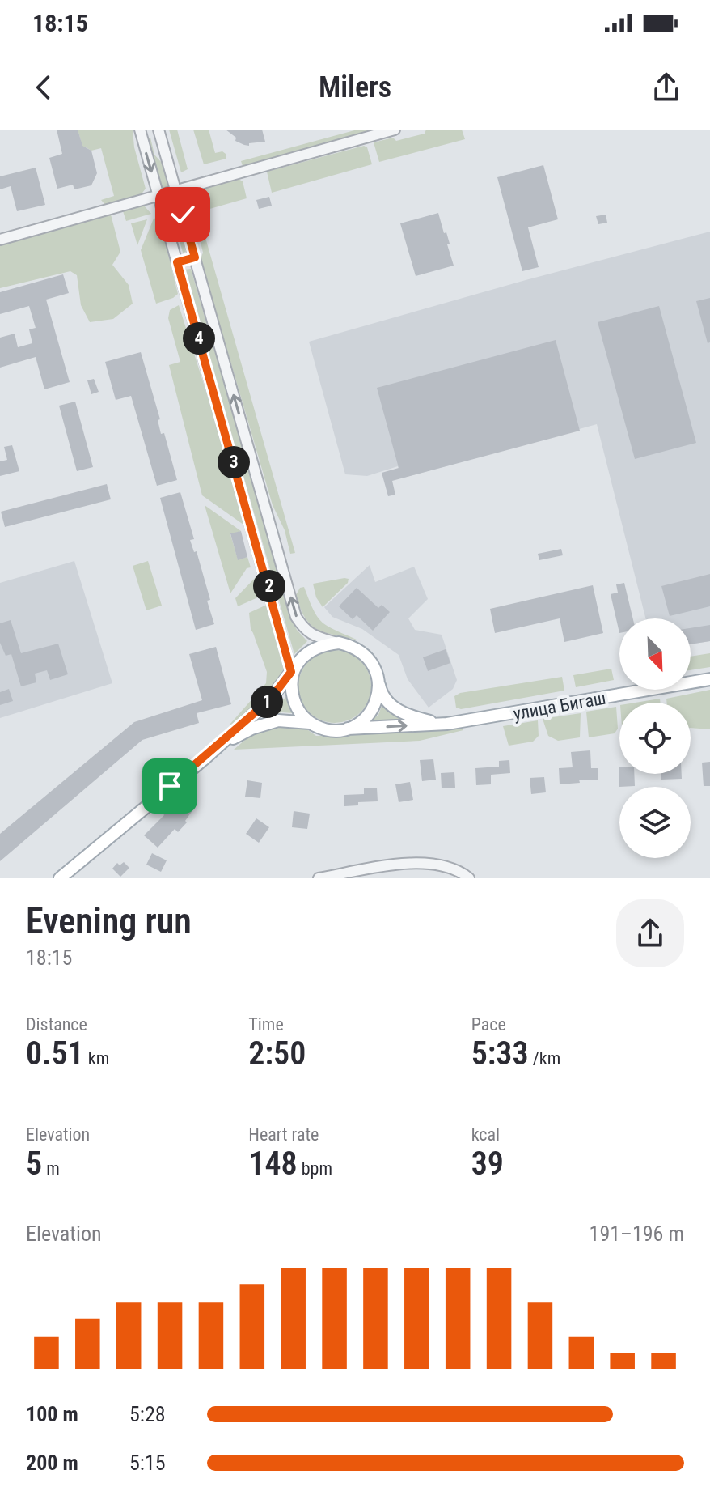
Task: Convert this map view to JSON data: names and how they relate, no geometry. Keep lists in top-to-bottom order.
{
  "streets": {
    "main road": ["улица Бигаш"]
  },
  "north": "bottom right",
  "page": {
    "status": "18:15",
    "header": "Milers",
    "pins": [
      "4",
      "3",
      "2",
      "1"
    ],
    "heading": ["Evening run", "18:15"],
    "stats": [
      ["Distance", "0.51 km"],
      ["Time", "2:50"],
      ["Pace", "5:33 /km"],
      ["Elevation", "5 m"],
      ["Heart rate", "148 bpm"],
      ["kcal", "39"]
    ],
    "chart": ["Elevation", "191–196 m"],
    "list": [
      {
        "name": "100 m",
        "note": "5:28"
      },
      {
        "name": "200 m",
        "note": "5:15"
      }
    ]
  }
}
